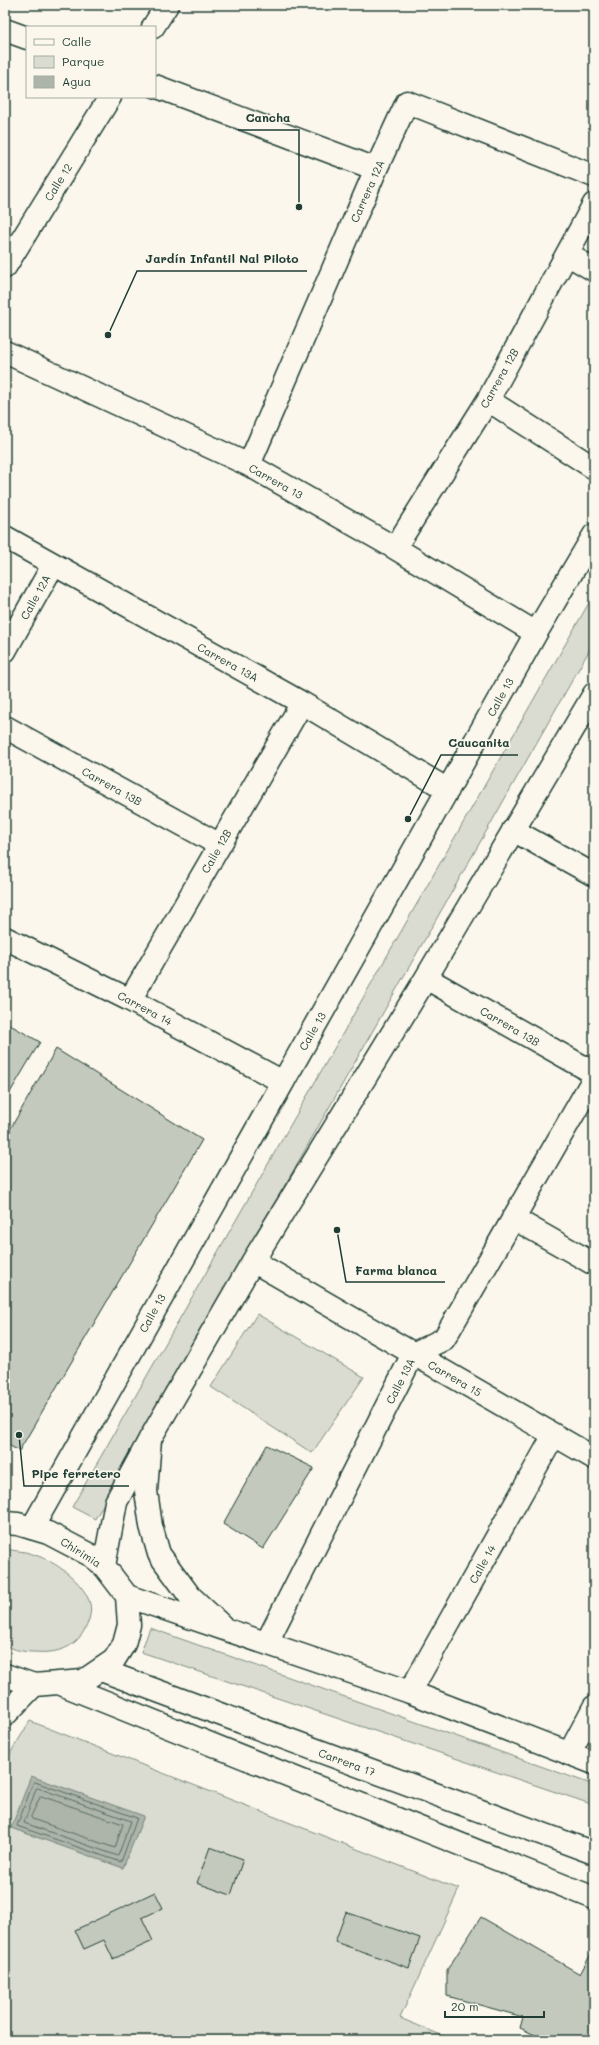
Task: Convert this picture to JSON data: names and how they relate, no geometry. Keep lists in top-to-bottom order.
{
  "streets": {
    "street": [
      "Calle 12",
      "Carrera 12A",
      "Carrera 12B",
      "Carrera 13",
      "Calle 12A",
      "Carrera 13A",
      "Calle 13",
      "Carrera 13B",
      "Calle 12B",
      "Carrera 14",
      "Carrera 15",
      "Calle 13A",
      "Chirimia",
      "Calle 14",
      "Carrera 17"
    ]
  },
  "crossings": [
    ["Carrera 12A", "Carrera 13"],
    ["Carrera 12B", "Carrera 13"],
    ["Carrera 13", "Calle 13"],
    ["Calle 12A", "Carrera 13A"],
    ["Carrera 13A", "Calle 13"],
    ["Carrera 13A", "Calle 12B"],
    ["Calle 13", "Carrera 14"],
    ["Calle 13", "Chirimia"],
    ["Carrera 13B", "Calle 12B"],
    ["Calle 12B", "Carrera 14"],
    ["Carrera 15", "Calle 13A"],
    ["Carrera 15", "Calle 14"]
  ],
  "places": [
    "Cancha",
    "Jardín Infantil Nal Piloto",
    "Caucanita",
    "Farma blanca",
    "Pipe ferretero"
  ],
  "legend": ["Calle", "Parque", "Agua"],
  "scale_bar": "20 m"
}
